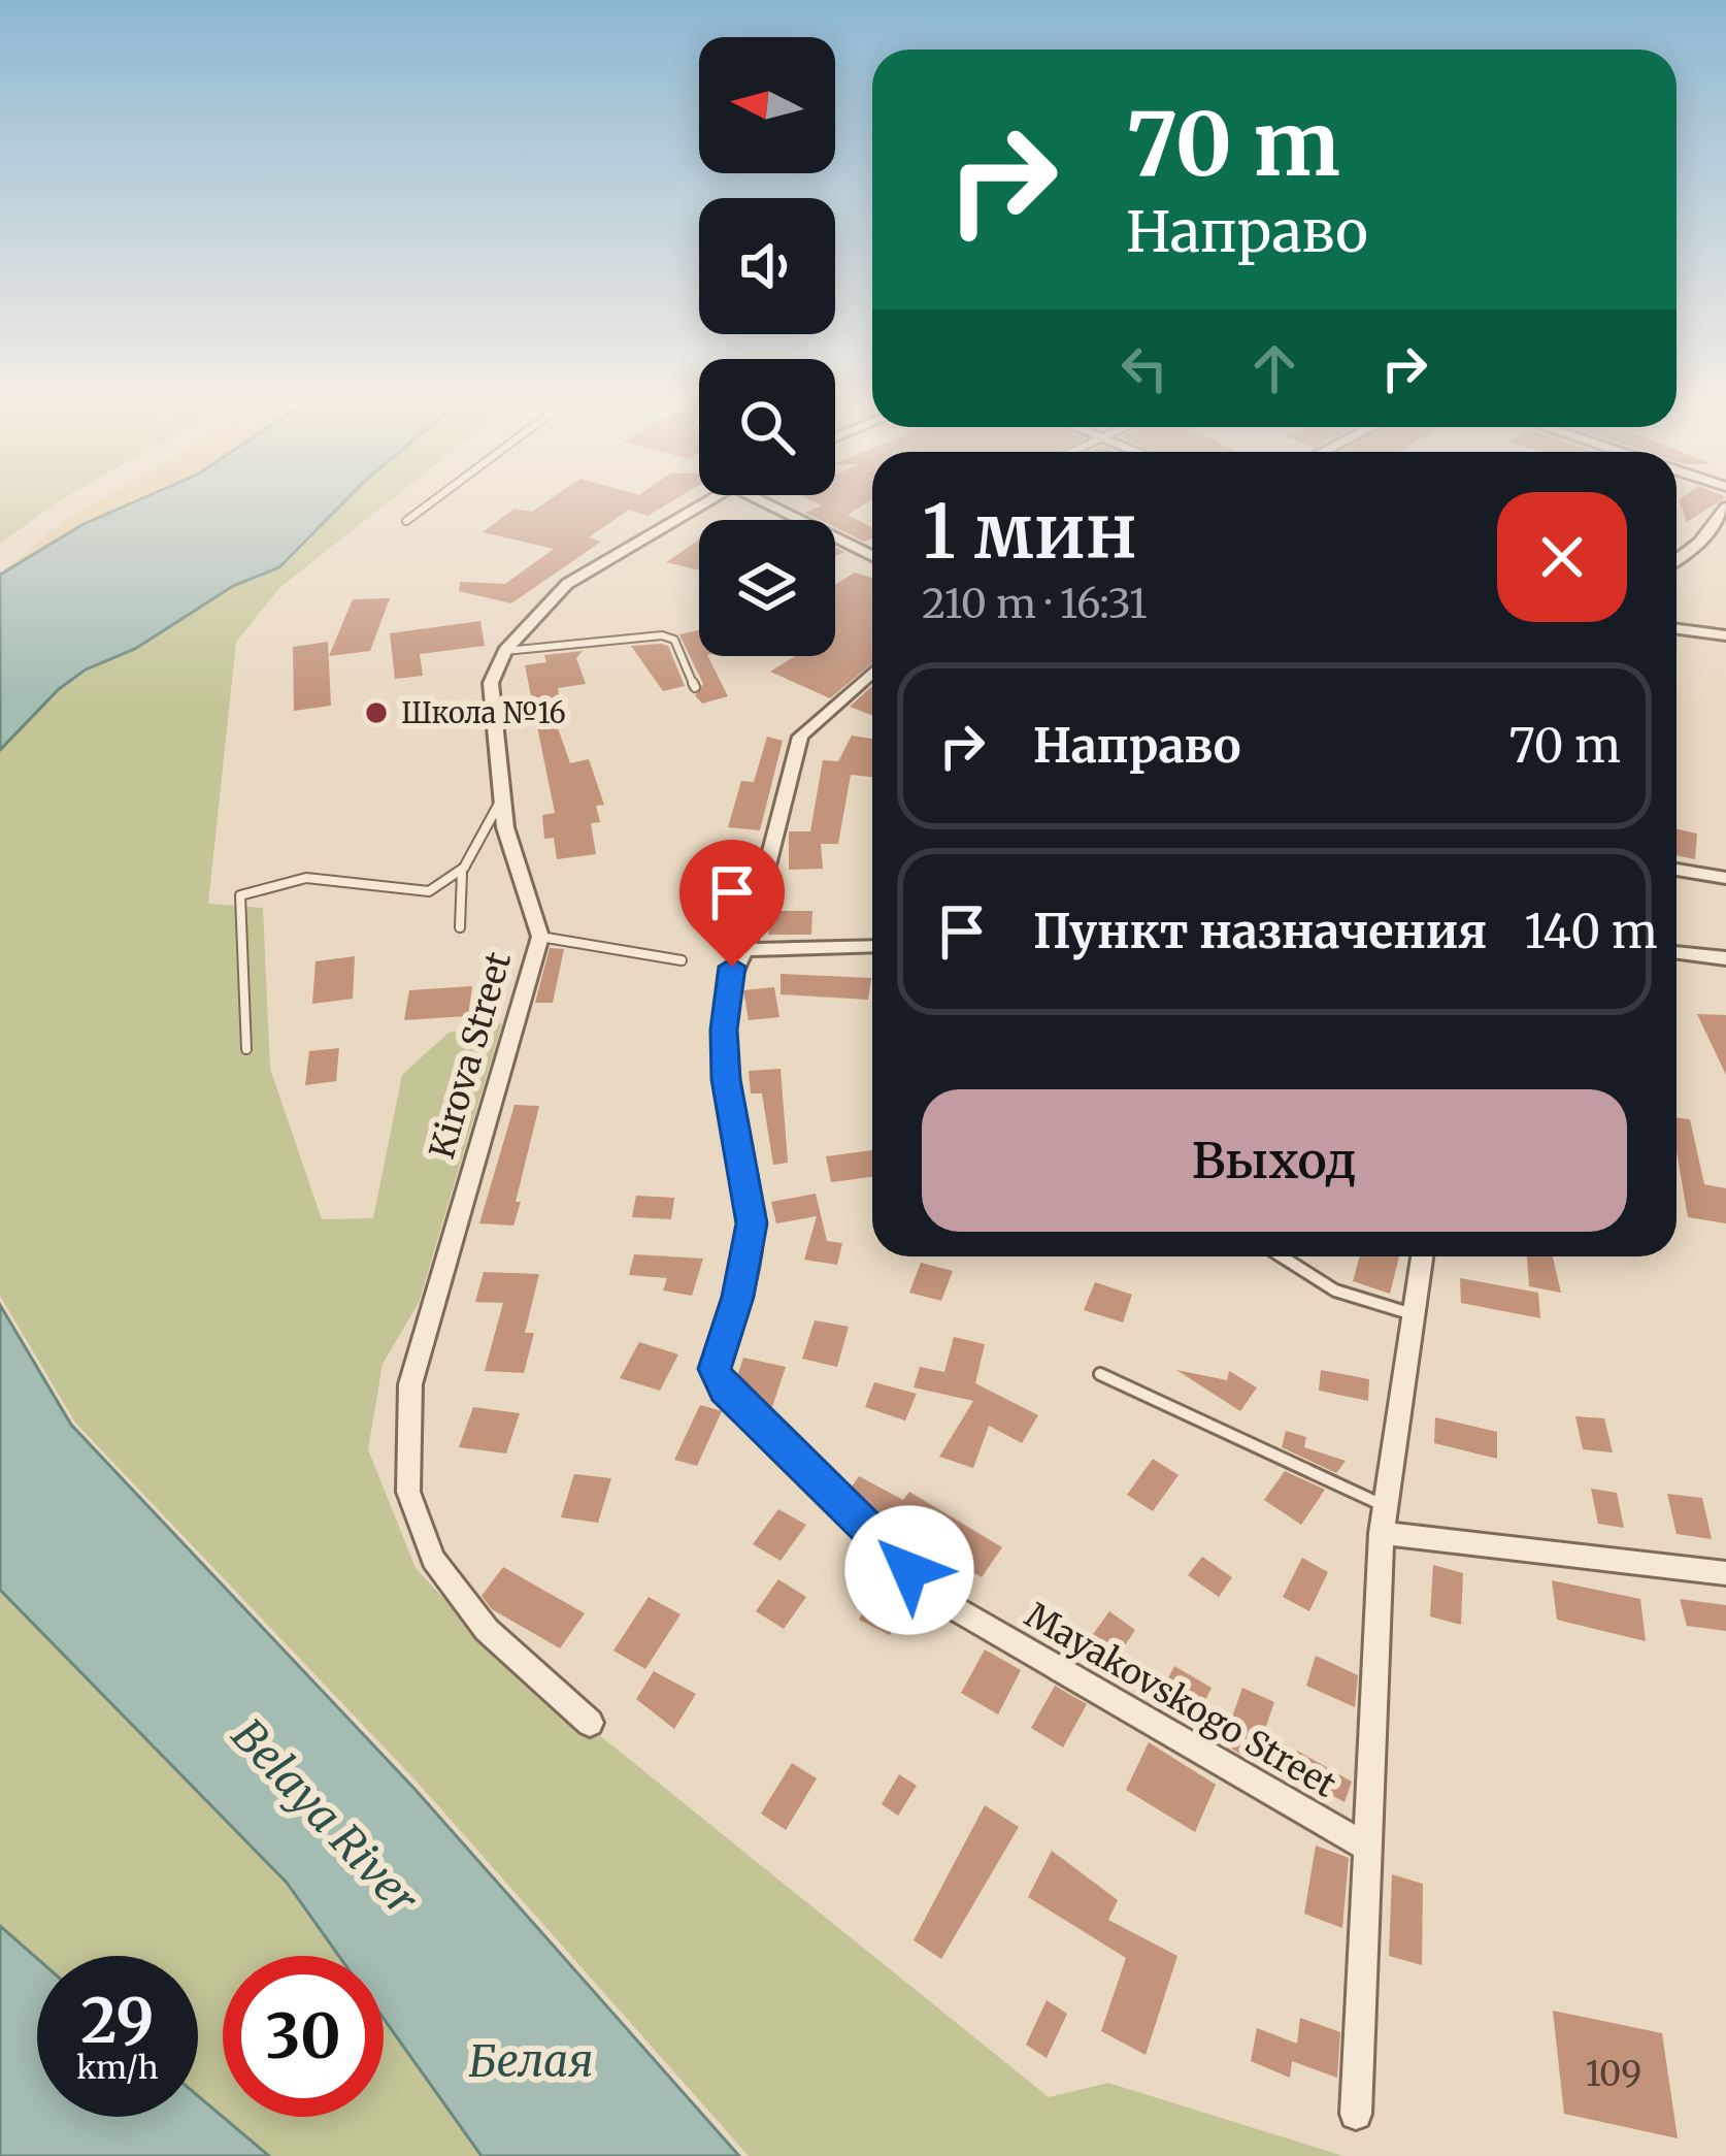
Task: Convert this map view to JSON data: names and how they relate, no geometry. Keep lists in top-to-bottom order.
{
  "streets": {
    "street": ["Kirova Street", "Mayakovskogo Street"]
  },
  "water": ["Belaya River", "Белая"],
  "places": ["Школа №16"],
  "house_numbers": ["109"],
  "north": "left",
  "page": {
    "turn": ["70 m", "Направо"],
    "heading": ["1 мин", "210 m · 16:31"],
    "list": [
      {
        "name": "Направо",
        "value": "70 m"
      },
      {
        "name": "Пункт назначения",
        "value": "140 m"
      }
    ],
    "buttons": "Выход",
    "speed": "29 km/h",
    "limit": "30"
  }
}
